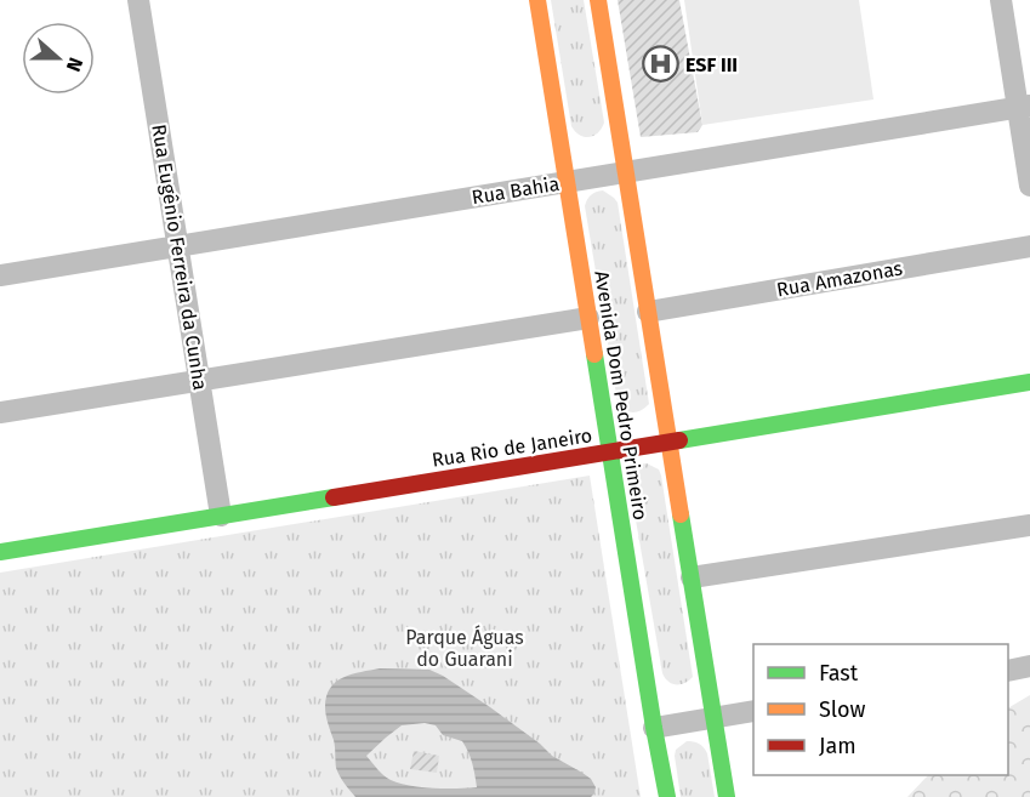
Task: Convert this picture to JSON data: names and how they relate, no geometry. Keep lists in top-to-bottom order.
{
  "streets": {
    "street": [
      "Rua Bahia",
      "Rua Eugênio Ferreira da Cunha",
      "Rua Amazonas",
      "Avenida Dom Pedro Primeiro",
      "Rua Rio de Janeiro"
    ]
  },
  "crossings": [
    ["Rua Bahia", "Rua Eugênio Ferreira da Cunha"],
    ["Rua Bahia", "Avenida Dom Pedro Primeiro"],
    ["Rua Eugênio Ferreira da Cunha", "Rua Rio de Janeiro"],
    ["Rua Amazonas", "Avenida Dom Pedro Primeiro"],
    ["Avenida Dom Pedro Primeiro", "Rua Rio de Janeiro"]
  ],
  "parks": ["Parque Águas do Guarani"],
  "places": {
    "hospital": ["ESF III"]
  },
  "legend": ["Fast", "Slow", "Jam"],
  "north": "right"
}
